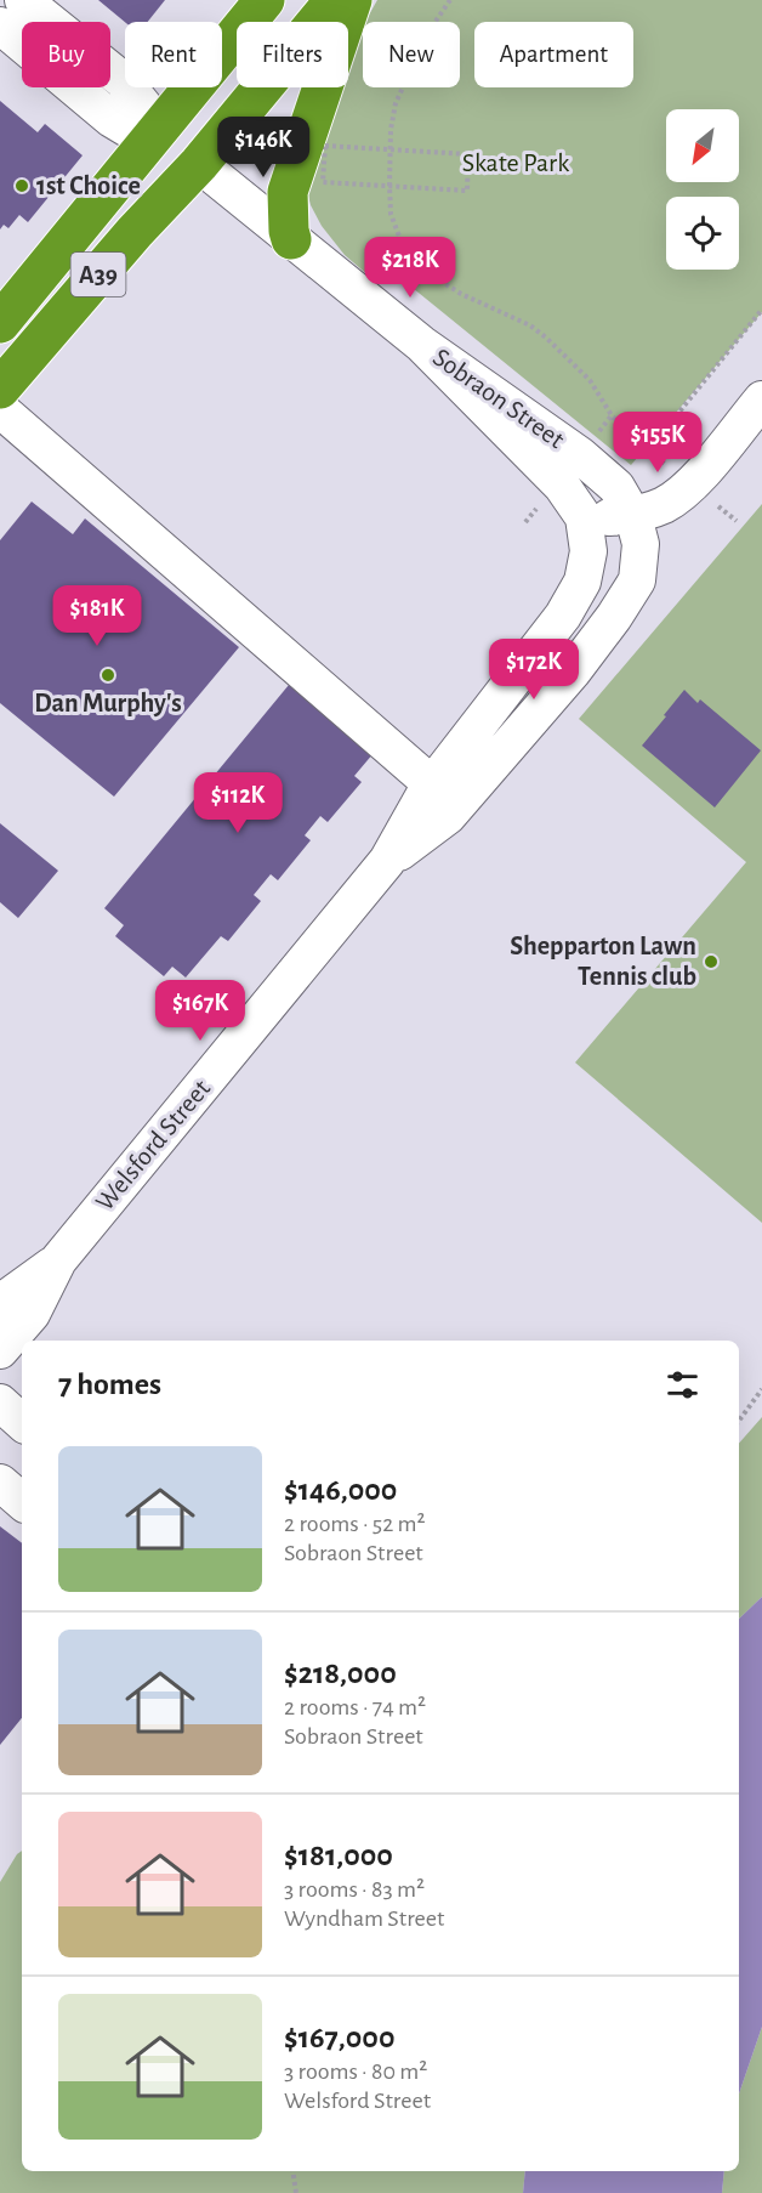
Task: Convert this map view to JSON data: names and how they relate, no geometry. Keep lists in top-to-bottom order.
{
  "streets": {
    "highway": ["A39"],
    "street": ["Sobraon Street", "Welsford Street"]
  },
  "crossings": [
    ["A39", "Sobraon Street"],
    ["Sobraon Street", "Welsford Street"]
  ],
  "parks": ["Skate Park"],
  "places": ["1st Choice", "Dan Murphy's", "Shepparton Lawn Tennis club"],
  "north": "bottom left",
  "page": {
    "chip": [
      "Buy",
      "Rent",
      "Filters",
      "New",
      "Apartment"
    ],
    "price": [
      "$146K",
      "$218K",
      "$155K",
      "$181K",
      "$172K",
      "$112K",
      "$167K"
    ],
    "heading": "7 homes",
    "list": [
      {
        "name": "$146,000",
        "note": "2 rooms · 52 m² · Sobraon Street"
      },
      {
        "name": "$218,000",
        "note": "2 rooms · 74 m² · Sobraon Street"
      },
      {
        "name": "$181,000",
        "note": "3 rooms · 83 m² · Wyndham Street"
      },
      {
        "name": "$167,000",
        "note": "3 rooms · 80 m² · Welsford Street"
      }
    ]
  }
}
